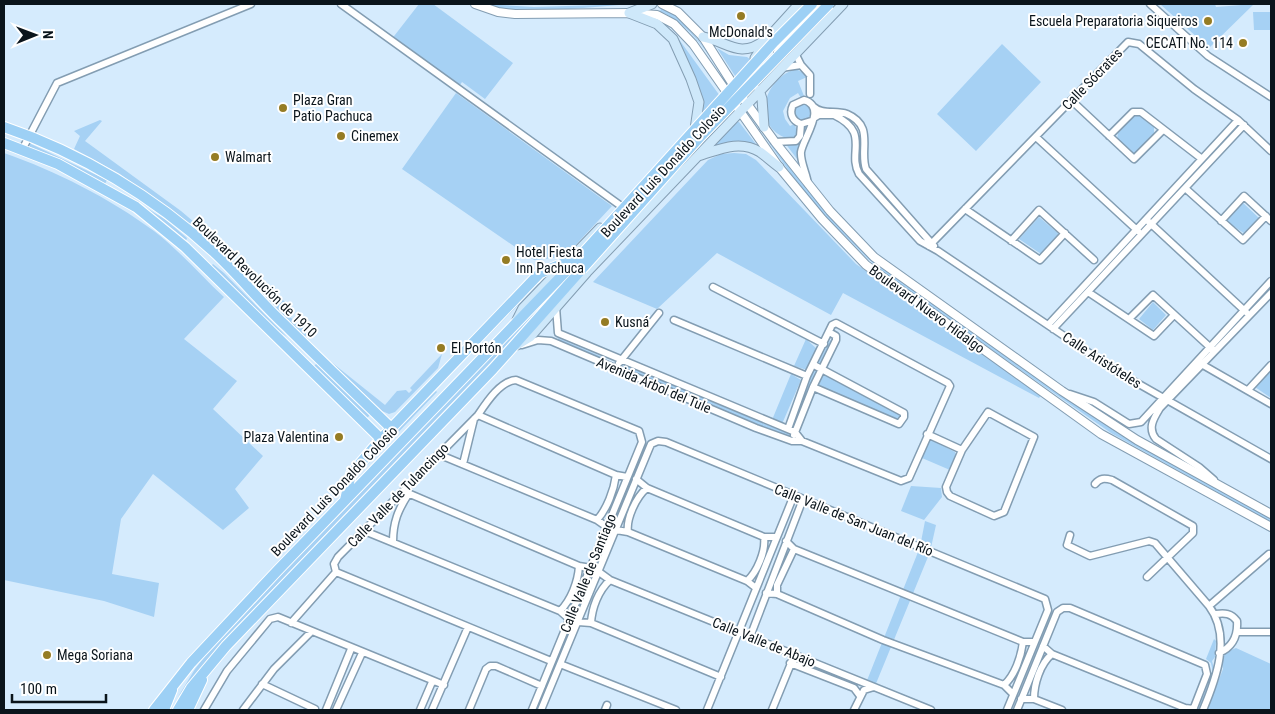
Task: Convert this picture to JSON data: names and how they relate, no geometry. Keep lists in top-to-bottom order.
{
  "streets": {
    "main road": ["Boulevard Luis Donaldo Colosio", "Boulevard Revolución de 1910"],
    "street": [
      "Calle Sócrates",
      "Boulevard Nuevo Hidalgo",
      "Calle Aristóteles",
      "Avenida Árbol del Tule",
      "Calle Valle de Tulancingo",
      "Calle Valle de San Juan del Río",
      "Calle Valle de Santiago",
      "Calle Valle de Abajo"
    ]
  },
  "crossings": [
    ["Calle Sócrates", "Calle Aristóteles"],
    ["Boulevard Luis Donaldo Colosio", "Boulevard Nuevo Hidalgo"],
    ["Calle Valle de Tulancingo", "Calle Valle de Santiago"],
    ["Calle Valle de San Juan del Río", "Calle Valle de Santiago"],
    ["Calle Valle de Santiago", "Calle Valle de Abajo"]
  ],
  "places": [
    "McDonald's",
    "Escuela Preparatoria Siqueiros",
    "CECATI No. 114",
    "Plaza Gran Patio Pachuca",
    "Cinemex",
    "Walmart",
    "Hotel Fiesta Inn Pachuca",
    "Kusná",
    "El Portón",
    "Plaza Valentina",
    "Mega Soriana"
  ],
  "scale_bar": "100 m",
  "north": "right"
}
